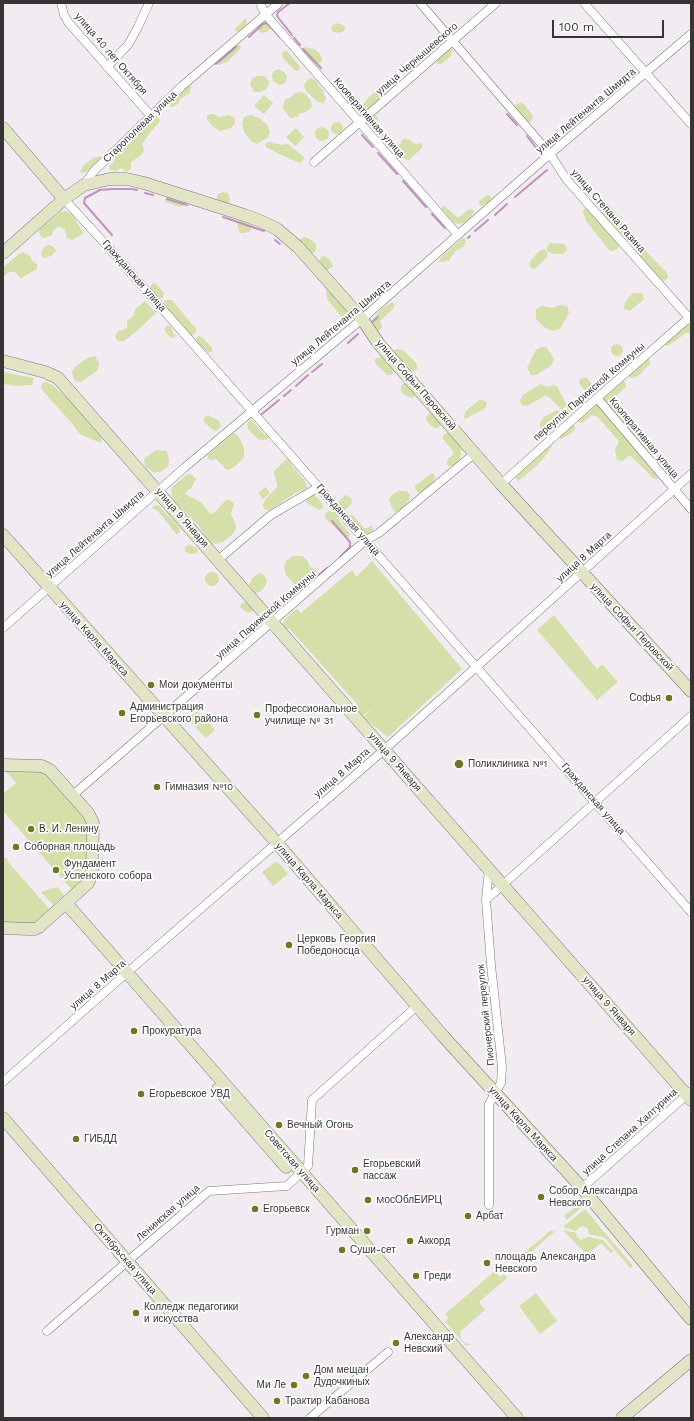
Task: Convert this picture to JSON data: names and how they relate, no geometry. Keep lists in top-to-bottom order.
{
  "streets": {
    "street": [
      "улица 40 лет Октября",
      "улица Чернышевского",
      "улица Лейтенанта Шмидта",
      "Кооперативная улица",
      "Старополевая улица",
      "улица Степана Разина",
      "Гражданская улица",
      "улица Софьи Перовской",
      "переулок Парижской Коммуны",
      "улица 9 Января",
      "улица 8 Марта",
      "улица Парижской Коммуны",
      "улица Карла Маркса",
      "Пионерский переулок",
      "улица Степана Халтурина",
      "Советская улица",
      "Ленинская улица",
      "Октябрьская улица"
    ]
  },
  "crossings": [
    ["улица 40 лет Октября", "Старополевая улица"],
    ["улица Чернышевского", "Кооперативная улица"],
    ["улица Чернышевского", "улица Степана Разина"],
    ["улица Лейтенанта Шмидта", "Кооперативная улица"],
    ["улица Лейтенанта Шмидта", "улица Степана Разина"],
    ["улица Лейтенанта Шмидта", "Гражданская улица"],
    ["улица Лейтенанта Шмидта", "улица Софьи Перовской"],
    ["улица Лейтенанта Шмидта", "улица 9 Января"],
    ["улица Лейтенанта Шмидта", "улица Карла Маркса"],
    ["Кооперативная улица", "Старополевая улица"],
    ["Кооперативная улица", "переулок Парижской Коммуны"],
    ["Кооперативная улица", "улица 8 Марта"],
    ["Старополевая улица", "Гражданская улица"],
    ["Старополевая улица", "улица Софьи Перовской"],
    ["улица Степана Разина", "переулок Парижской Коммуны"],
    ["Гражданская улица", "улица 8 Марта"],
    ["Гражданская улица", "улица Парижской Коммуны"],
    ["улица Софьи Перовской", "переулок Парижской Коммуны"],
    ["улица Софьи Перовской", "улица 8 Марта"],
    ["улица Софьи Перовской", "улица Парижской Коммуны"],
    ["улица 9 Января", "улица 8 Марта"],
    ["улица 9 Января", "улица Парижской Коммуны"],
    ["улица 9 Января", "Пионерский переулок"],
    ["улица 9 Января", "улица Степана Халтурина"],
    ["улица 8 Марта", "улица Карла Маркса"],
    ["улица 8 Марта", "Советская улица"],
    ["улица Парижской Коммуны", "улица Карла Маркса"],
    ["улица Карла Маркса", "Пионерский переулок"],
    ["улица Карла Маркса", "улица Степана Халтурина"],
    ["Советская улица", "Ленинская улица"],
    ["Ленинская улица", "Октябрьская улица"]
  ],
  "places": [
    "Мои документы",
    "Софья",
    "Администрация Егорьевского района",
    "Профессиональное училище № 31",
    "Поликлиника №1",
    "Гимназия №10",
    "В. И. Ленину",
    "Соборная площадь",
    "Фундамент Успенского собора",
    "Церковь Георгия Победоносца",
    "Прокуратура",
    "Егорьевское УВД",
    "Вечный Огонь",
    "ГИБДД",
    "Егорьевский пассаж",
    "Собор Александра Невского",
    "MосОблЕИРЦ",
    "Егорьевск",
    "Арбат",
    "Гурман",
    "Аккорд",
    "Суши-сет",
    "площадь Александра Невского",
    "Греди",
    "Колледж педагогики и искусства",
    "Александр Невский",
    "Дом мещан Дудочкиных",
    "Ми Ле",
    "Трактир Кабанова"
  ],
  "scale_bar": "100 m"
}
